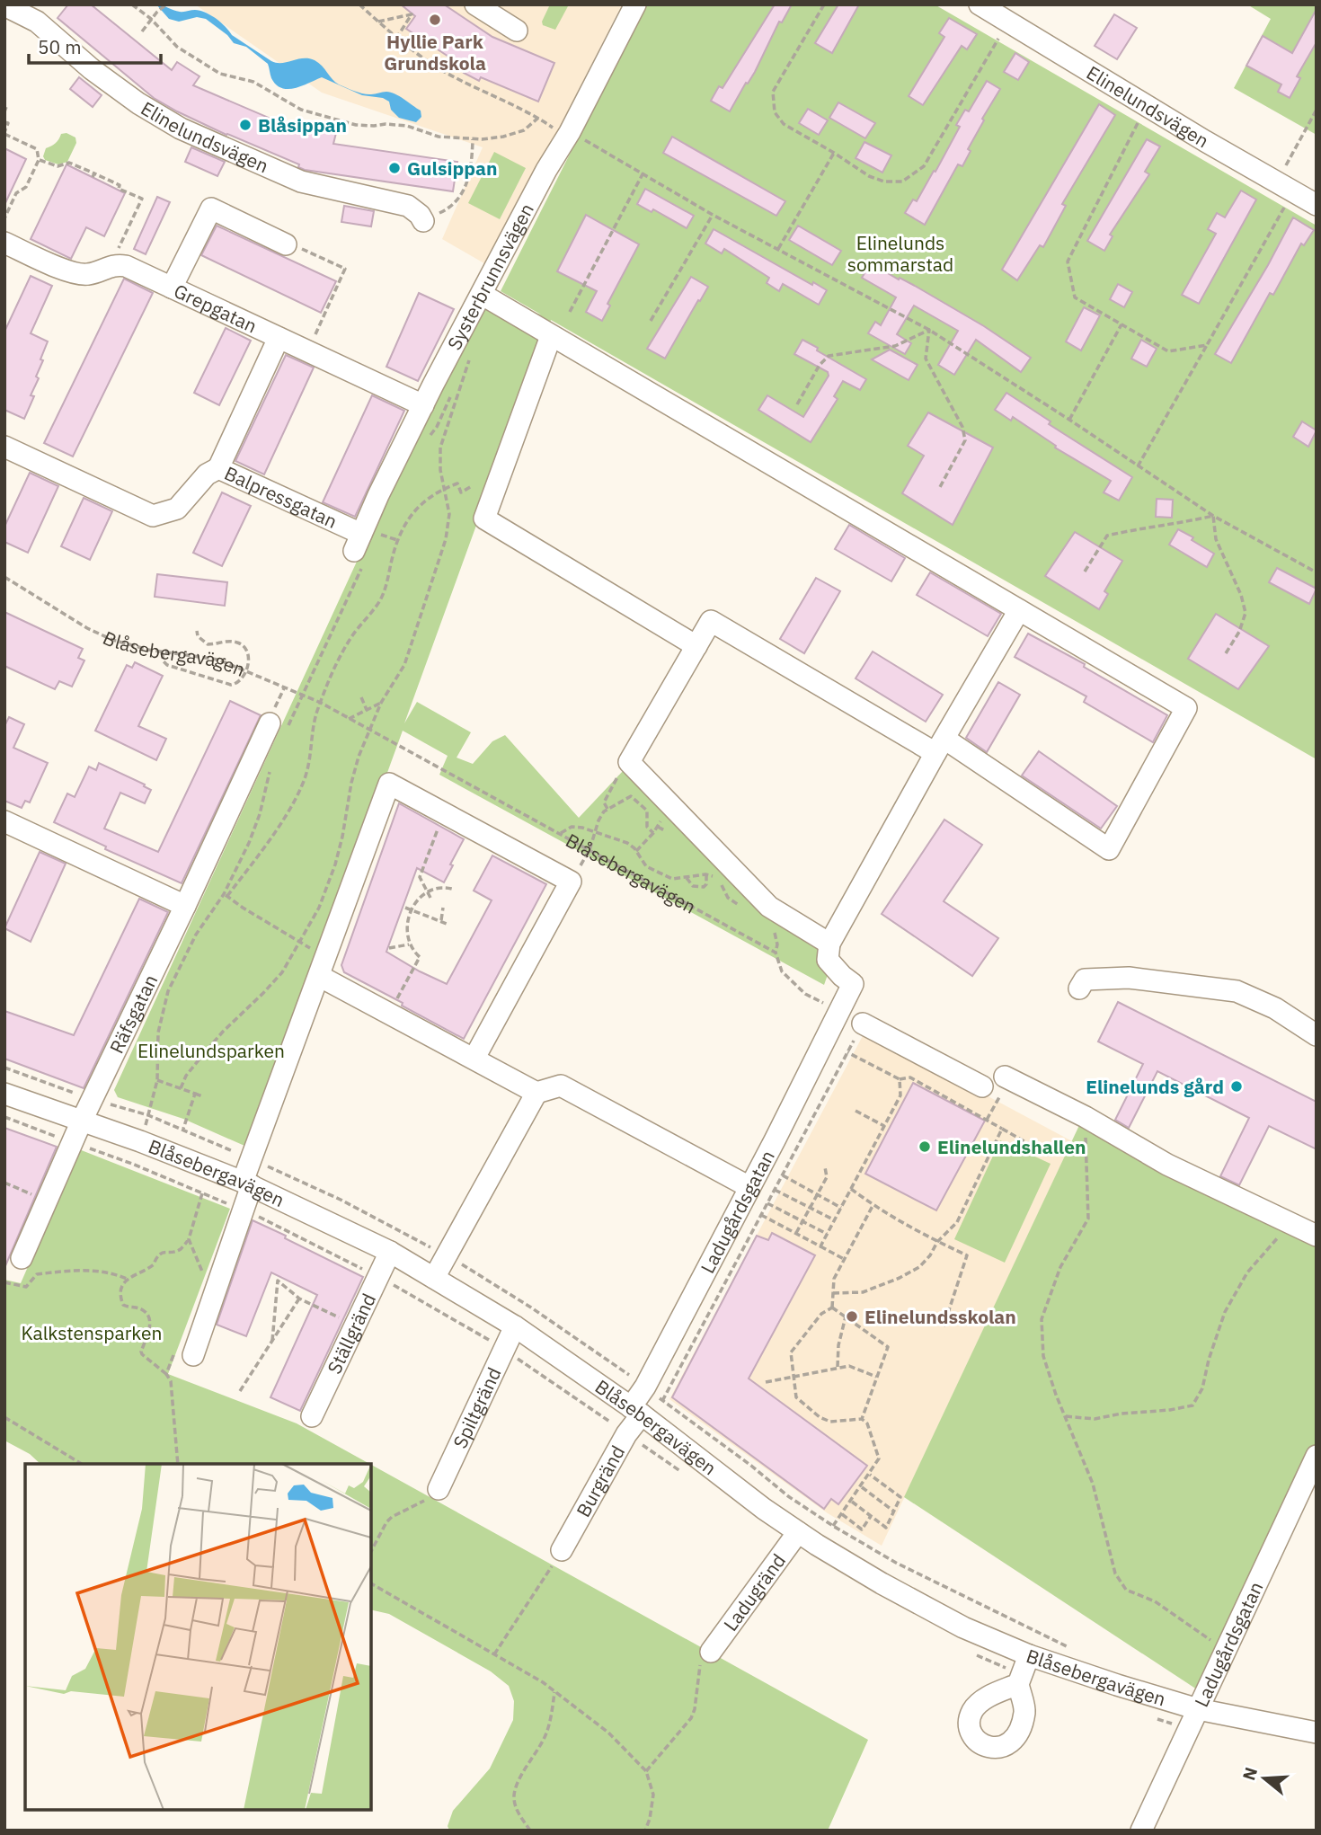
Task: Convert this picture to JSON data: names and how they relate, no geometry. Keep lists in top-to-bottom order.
{
  "streets": {
    "street": [
      "Elinelundsvägen",
      "Systerbrunnsvägen",
      "Grepgatan",
      "Balpressgatan",
      "Blåsebergavägen",
      "Räfsgatan",
      "Ladugårdsgatan",
      "Ställgränd",
      "Spiltgränd",
      "Burgränd",
      "Ladugränd"
    ]
  },
  "crossings": [
    ["Systerbrunnsvägen", "Grepgatan"],
    ["Systerbrunnsvägen", "Balpressgatan"],
    ["Blåsebergavägen", "Räfsgatan"],
    ["Blåsebergavägen", "Ladugårdsgatan"],
    ["Blåsebergavägen", "Ställgränd"],
    ["Blåsebergavägen", "Spiltgränd"],
    ["Blåsebergavägen", "Burgränd"],
    ["Blåsebergavägen", "Ladugränd"],
    ["Ladugårdsgatan", "Burgränd"]
  ],
  "parks": ["Elinelunds sommarstad", "Elinelundsparken", "Kalkstensparken"],
  "places": [
    "Hyllie Park Grundskola",
    "Blåsippan",
    "Gulsippan",
    "Elinelunds gård",
    "Elinelundshallen",
    "Elinelundsskolan"
  ],
  "scale_bar": "50 m",
  "north": "left"
}
